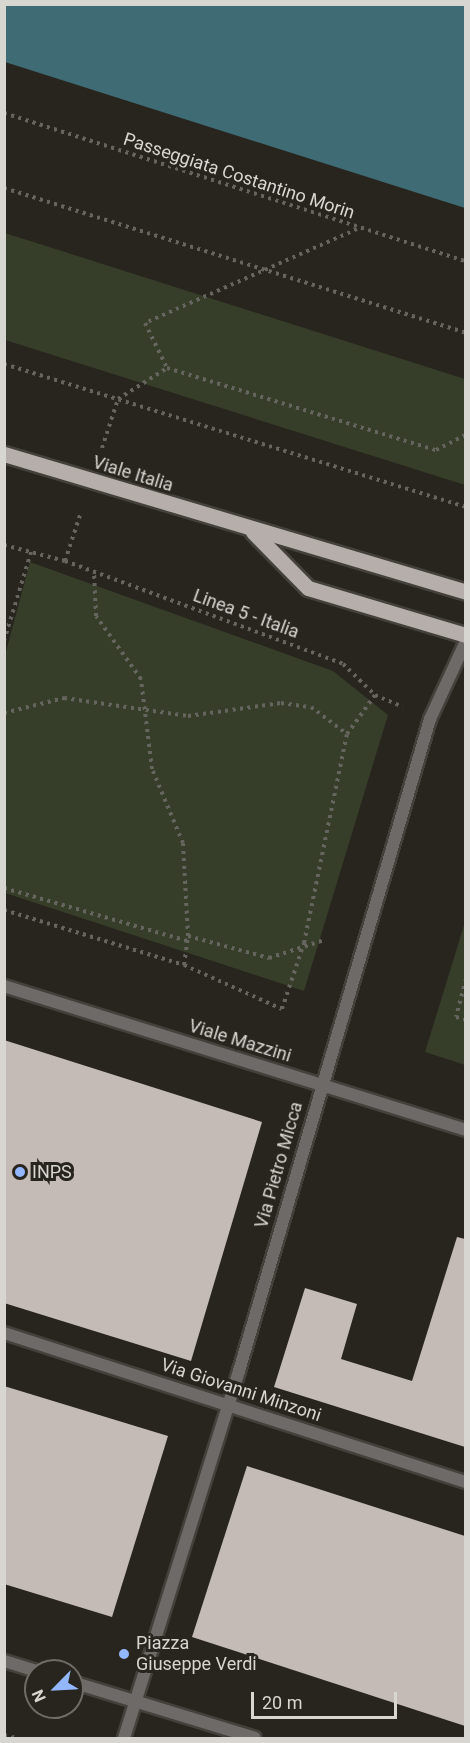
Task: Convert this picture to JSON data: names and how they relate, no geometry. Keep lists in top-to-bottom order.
{
  "streets": {
    "main road": ["Viale Italia"],
    "street": ["Viale Mazzini", "Via Pietro Micca", "Via Giovanni Minzoni"],
    "path": ["Passeggiata Costantino Morin", "Linea 5 - Italia"]
  },
  "crossings": [
    ["Linea 5 - Italia", "Via Pietro Micca"],
    ["Viale Mazzini", "Via Pietro Micca"],
    ["Via Pietro Micca", "Via Giovanni Minzoni"]
  ],
  "places": ["INPS", "Piazza Giuseppe Verdi"],
  "scale_bar": "20 m",
  "north": "bottom left"
}
